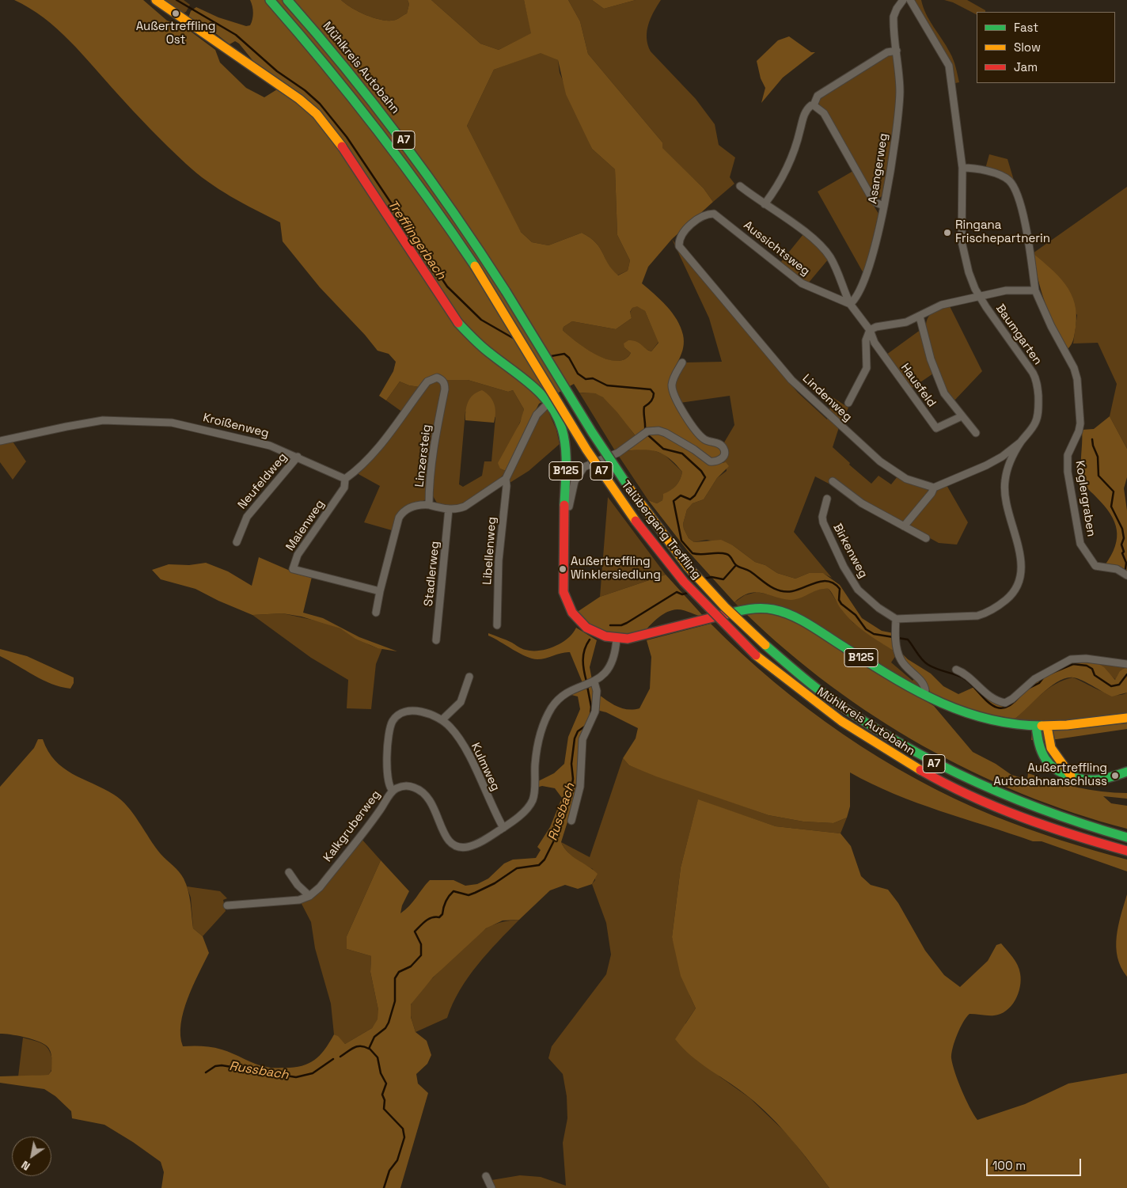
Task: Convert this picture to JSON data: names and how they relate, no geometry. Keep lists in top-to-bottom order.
{
  "streets": {
    "main road": [
      "Mühlkreis Autobahn",
      "A7",
      "B125",
      "Talübergang Treffling"
    ],
    "street": [
      "Asangerweg",
      "Aussichtsweg",
      "Baumgarten",
      "Hausfeld",
      "Lindenweg",
      "Kroißenweg",
      "Linzersteig",
      "Neufeldweg",
      "Koglergraben",
      "Maienweg",
      "Libellenweg",
      "Birkenweg",
      "Stadlerweg",
      "Kulmweg",
      "Kalkgruberweg"
    ]
  },
  "crossings": [
    ["Mühlkreis Autobahn", "Talübergang Treffling"],
    ["Asangerweg", "Aussichtsweg"],
    ["Aussichtsweg", "Lindenweg"],
    ["Baumgarten", "Koglergraben"],
    ["Baumgarten", "Birkenweg"],
    ["Hausfeld", "Lindenweg"],
    ["Kroißenweg", "Linzersteig"],
    ["Kroißenweg", "Neufeldweg"],
    ["Kroißenweg", "Maienweg"],
    ["Linzersteig", "B125"],
    ["Linzersteig", "Maienweg"],
    ["Linzersteig", "Libellenweg"],
    ["Linzersteig", "Stadlerweg"],
    ["B125", "Kalkgruberweg"],
    ["Kulmweg", "Kalkgruberweg"]
  ],
  "water": ["Trefflingerbach", "Russbach"],
  "places": [
    "Außertreffling Ost",
    "Ringana Frischepartnerin",
    "Außertreffling Winklersiedlung",
    "Außertreffling Autobahnanschluss"
  ],
  "legend": ["Fast", "Slow", "Jam"],
  "scale_bar": "100 m",
  "north": "bottom left"
}
